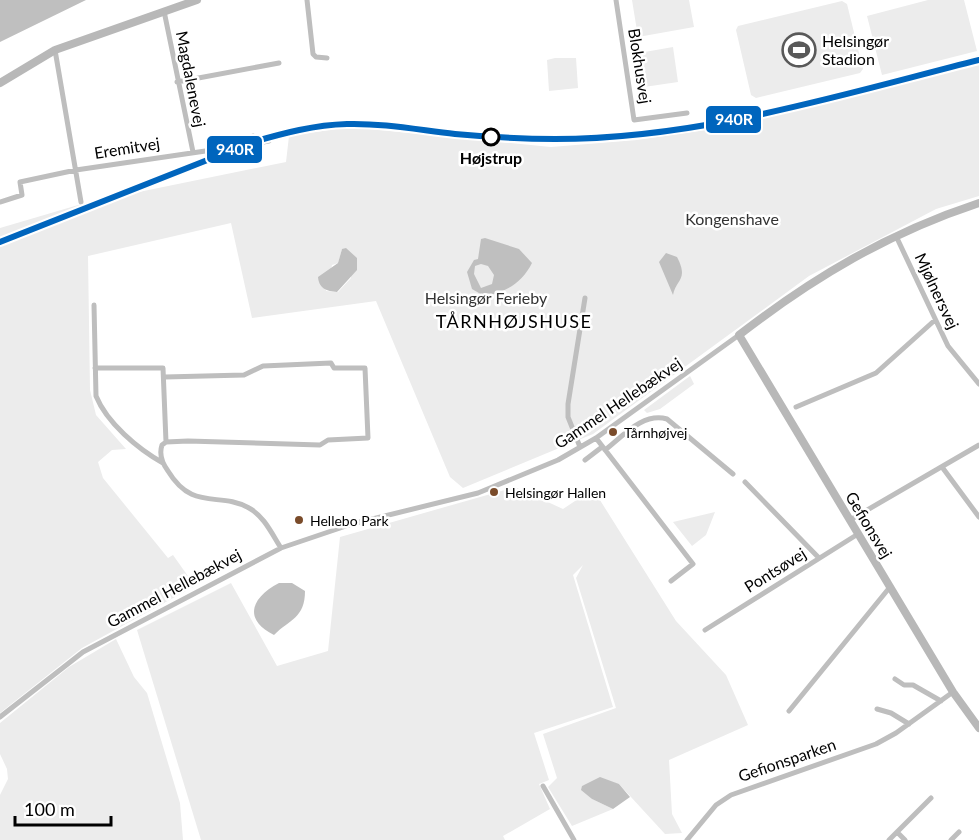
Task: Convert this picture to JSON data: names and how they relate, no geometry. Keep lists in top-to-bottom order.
{
  "streets": {
    "main road": ["Gammel Hellebækvej", "Gefionsvej"],
    "street": [
      "Blokhusvej",
      "Magdalenevej",
      "Eremitvej",
      "Mjølnersvej",
      "Pontsøvej",
      "Gefionsparken"
    ]
  },
  "crossings": [
    ["Magdalenevej", "Eremitvej"],
    ["Mjølnersvej", "Gammel Hellebækvej"],
    ["Gammel Hellebækvej", "Gefionsvej"],
    ["Gefionsvej", "Pontsøvej"],
    ["Gefionsvej", "Gefionsparken"]
  ],
  "districts": ["TÅRNHØJSHUSE"],
  "parks": ["Kongenshave", "Helsingør Ferieby"],
  "places": {
    "sports": ["Helsingør Stadion"],
    "other": [
      "Højstrup",
      "Tårnhøjvej",
      "Helsingør Hallen",
      "Hellebo Park"
    ]
  },
  "lines": ["transit line 940R"],
  "scale_bar": "100 m"
}
